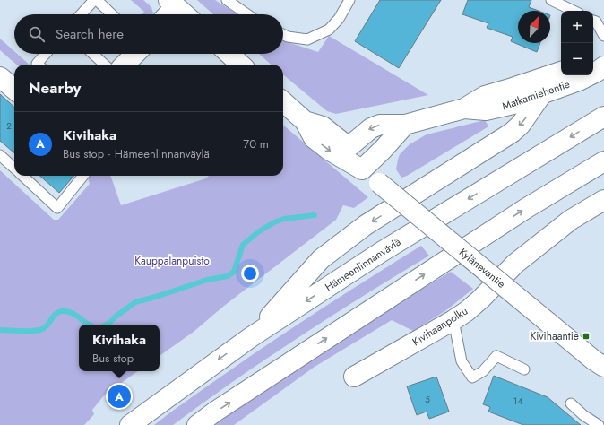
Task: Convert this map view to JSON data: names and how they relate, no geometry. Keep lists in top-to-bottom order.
{
  "streets": {
    "main road": [
      "Matkamiehentie",
      "Hämeenlinnanväylä",
      "Kylänevantie",
      "Kivihaanpolku"
    ]
  },
  "crossings": [
    ["Matkamiehentie", "Kylänevantie"]
  ],
  "parks": ["Kauppalanpuisto"],
  "places": {
    "transit": ["Kivihaantie"]
  },
  "house_numbers": ["2", "5", "14"],
  "north": "top right",
  "page": {
    "map_buttons": ["+", "−"],
    "search": "Search here",
    "heading": "Nearby",
    "list": [
      {
        "mark": "A",
        "name": "Kivihaka",
        "note": "Bus stop · Hämeenlinnanväylä",
        "value": "70 m"
      }
    ],
    "popup": ["Kivihaka", "Bus stop"],
    "pins": "A"
  }
}
